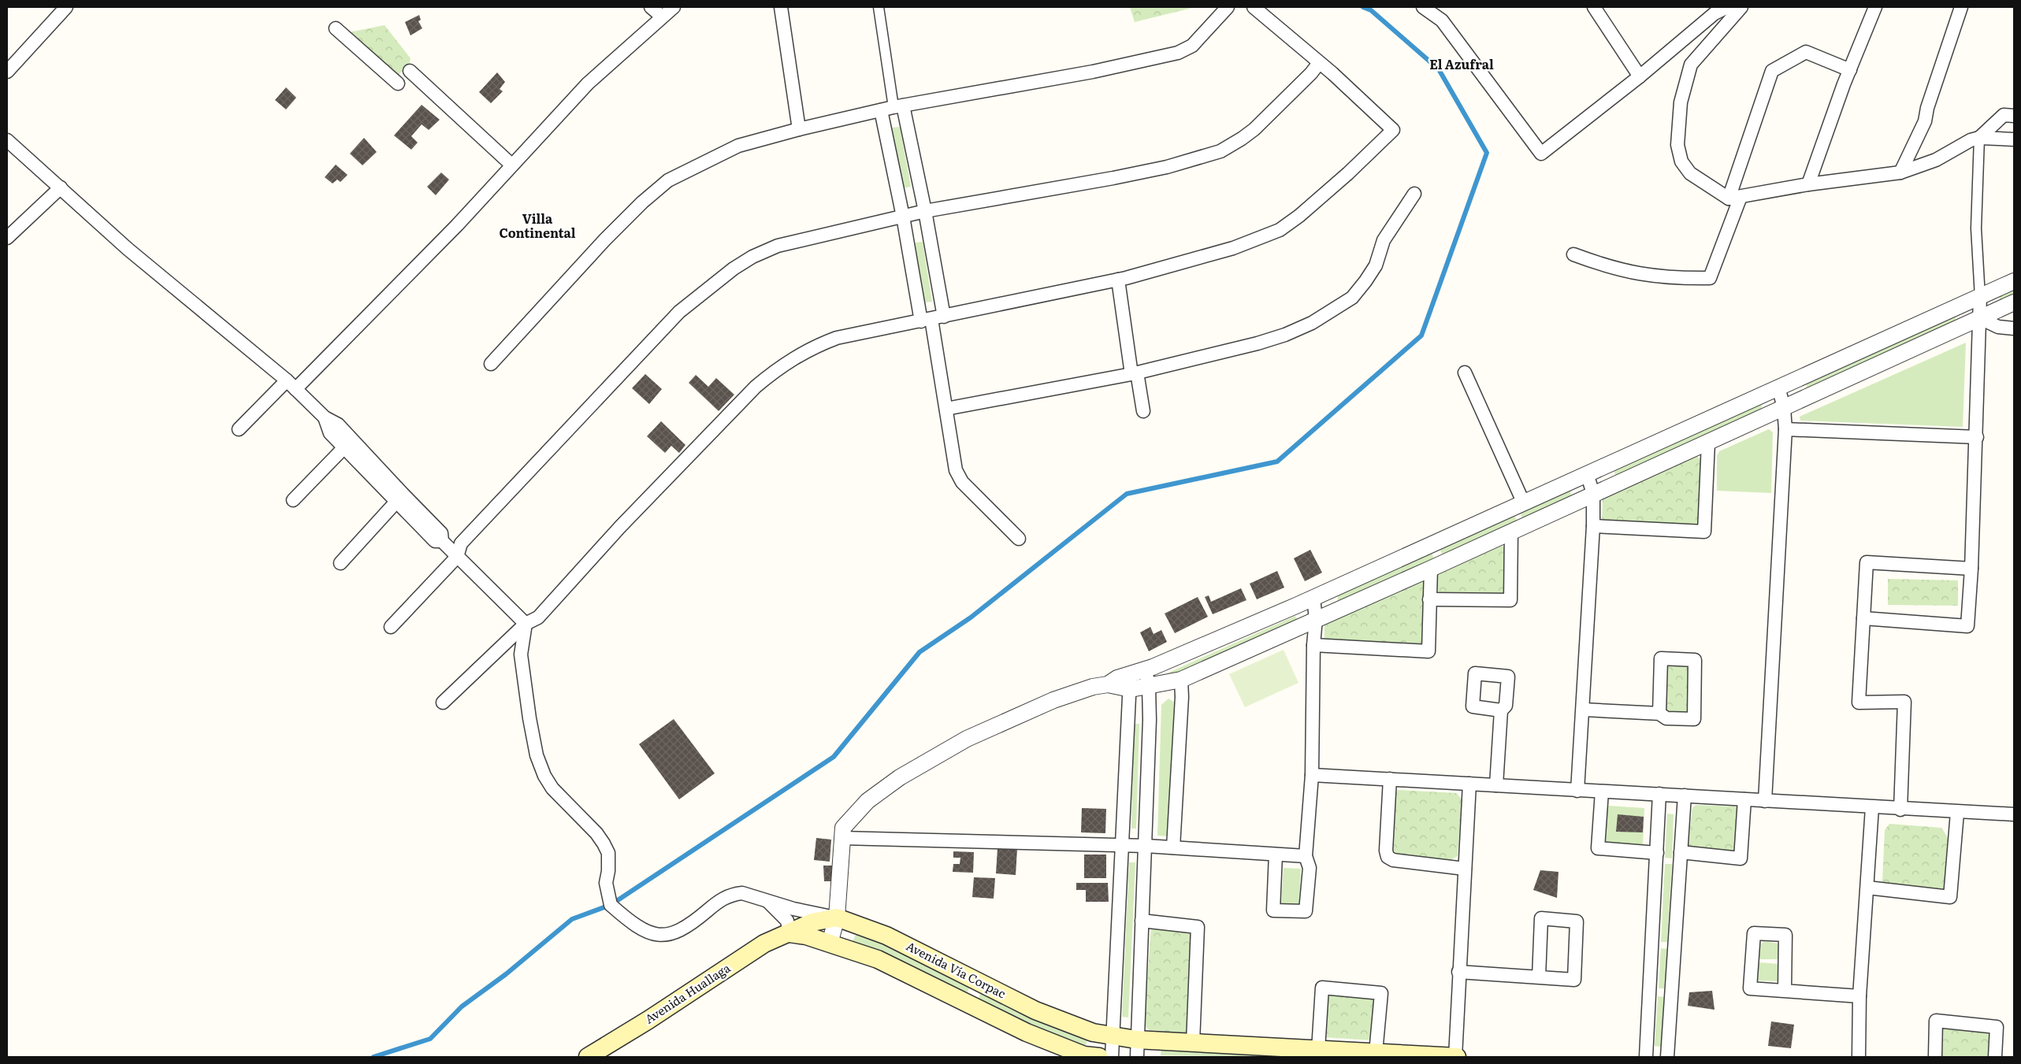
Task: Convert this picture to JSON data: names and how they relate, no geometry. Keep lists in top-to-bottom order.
{
  "streets": {
    "main road": ["Avenida Vía Corpac", "Avenida Huallaga"]
  },
  "crossings": [
    ["Avenida Vía Corpac", "Avenida Huallaga"]
  ],
  "districts": ["El Azufral", "Villa Continental"]
}
